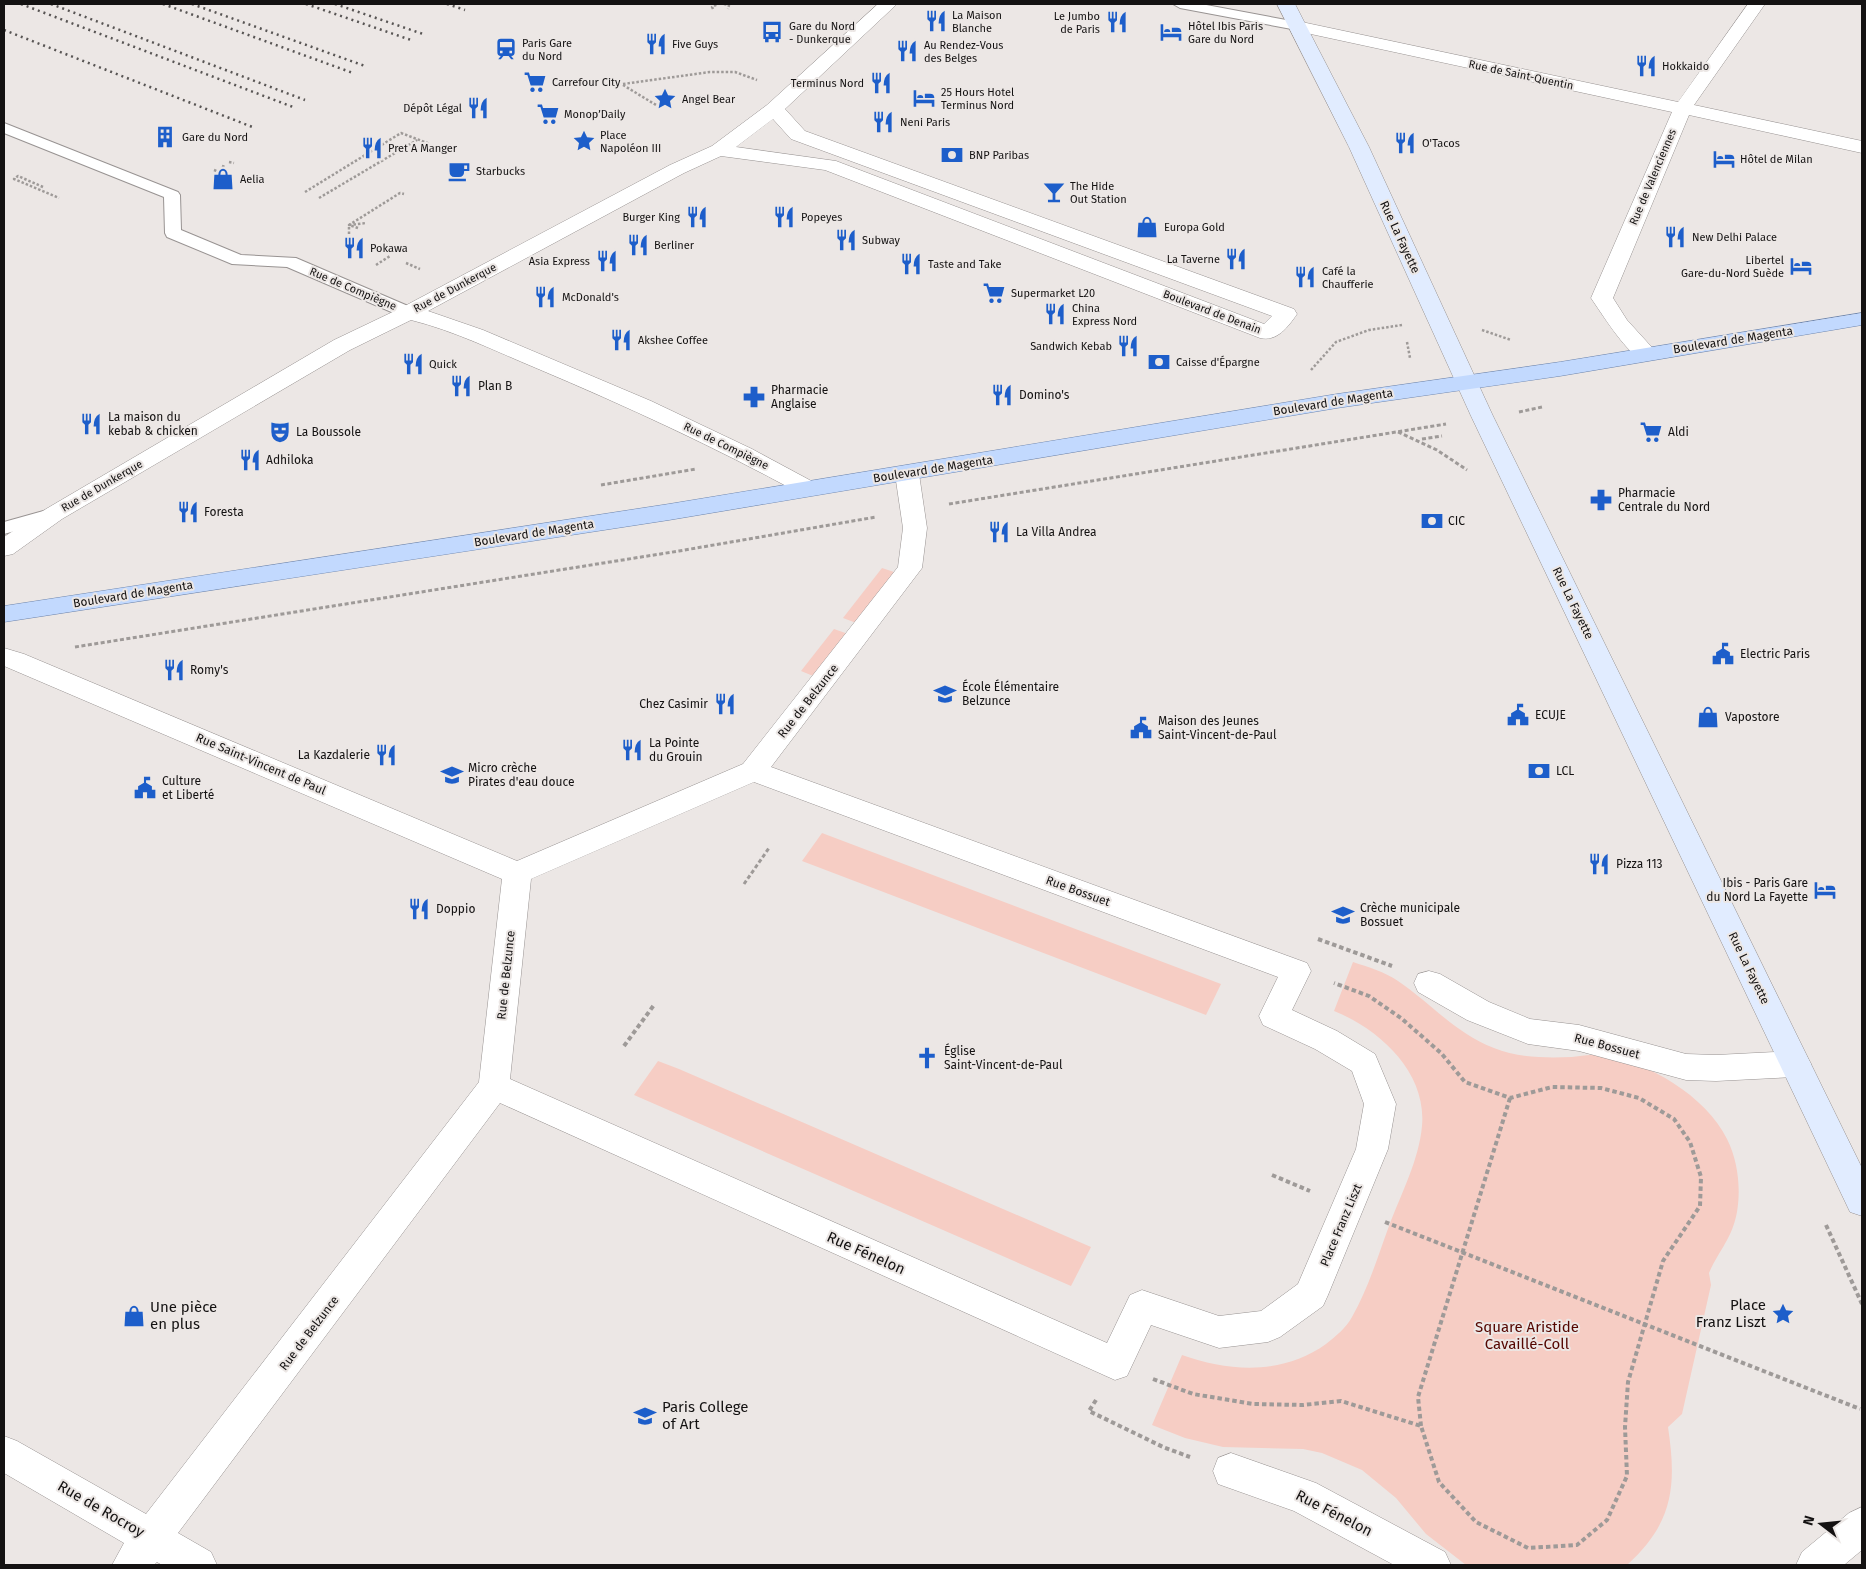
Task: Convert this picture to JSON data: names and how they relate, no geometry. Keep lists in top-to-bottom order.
{
  "streets": {
    "main road": ["Rue La Fayette", "Boulevard de Magenta"],
    "street": [
      "Rue de Saint-Quentin",
      "Rue de Valenciennes",
      "Rue de Dunkerque",
      "Rue de Compiègne",
      "Boulevard de Denain",
      "Rue de Belzunce",
      "Rue Saint-Vincent de Paul",
      "Rue Bossuet",
      "Place Franz Liszt",
      "Rue Fénelon",
      "Rue de Rocroy"
    ]
  },
  "crossings": [
    ["Rue de Saint-Quentin", "Rue de Valenciennes"],
    ["Rue de Saint-Quentin", "Rue La Fayette"],
    ["Rue de Valenciennes", "Boulevard de Magenta"],
    ["Rue La Fayette", "Boulevard de Magenta"],
    ["Rue La Fayette", "Rue Bossuet"],
    ["Rue de Dunkerque", "Rue de Compiègne"],
    ["Rue de Dunkerque", "Boulevard de Denain"],
    ["Rue de Compiègne", "Boulevard de Magenta"],
    ["Boulevard de Magenta", "Rue de Belzunce"],
    ["Rue de Belzunce", "Rue Saint-Vincent de Paul"],
    ["Rue de Belzunce", "Rue Bossuet"],
    ["Rue de Belzunce", "Rue Fénelon"],
    ["Rue de Belzunce", "Rue de Rocroy"],
    ["Rue Bossuet", "Place Franz Liszt"],
    ["Place Franz Liszt", "Rue Fénelon"]
  ],
  "parks": ["Square Aristide Cavaillé-Coll"],
  "places": {
    "restaurant": [
      "La Maison Blanche",
      "Le Jumbo de Paris",
      "Five Guys",
      "Au Rendez-Vous des Belges",
      "Hokkaido",
      "Terminus Nord",
      "Dépôt Légal",
      "Neni Paris",
      "O'Tacos",
      "Pret A Manger",
      "Burger King",
      "Popeyes",
      "New Delhi Palace",
      "Subway",
      "Berliner",
      "Pokawa",
      "La Taverne",
      "Asia Express",
      "Taste and Take",
      "Café la Chaufferie",
      "McDonald's",
      "China Express Nord",
      "Akshee Coffee",
      "Sandwich Kebab",
      "Quick",
      "Plan B",
      "Domino's",
      "La maison du kebab & chicken",
      "Adhiloka",
      "Foresta",
      "La Villa Andrea",
      "Romy's",
      "Chez Casimir",
      "La Pointe du Grouin",
      "La Kazdalerie",
      "Pizza 113",
      "Doppio"
    ],
    "bus stop": ["Gare du Nord - Dunkerque"],
    "hotel": [
      "Hôtel Ibis Paris Gare du Nord",
      "25 Hours Hotel Terminus Nord",
      "Hôtel de Milan",
      "Libertel Gare-du-Nord Suède",
      "Ibis - Paris Gare du Nord La Fayette"
    ],
    "station": ["Paris Gare du Nord"],
    "supermarket": [
      "Carrefour City",
      "Monop’Daily",
      "Supermarket L20",
      "Aldi"
    ],
    "place": ["Angel Bear", "Place Napoléon III", "Place Franz Liszt"],
    "building": ["Gare du Nord"],
    "bank": [
      "BNP Paribas",
      "Caisse d'Épargne",
      "CIC",
      "LCL"
    ],
    "cafe": ["Starbucks"],
    "shop": [
      "Aelia",
      "Europa Gold",
      "Vapostore",
      "Une pièce en plus"
    ],
    "bar": ["The Hide Out Station"],
    "pharmacy": ["Pharmacie Anglaise", "Pharmacie Centrale du Nord"],
    "theatre": ["La Boussole"],
    "public building": [
      "Electric Paris",
      "ECUJE",
      "Maison des Jeunes Saint-Vincent-de-Paul",
      "Culture et Liberté"
    ],
    "school or university": [
      "École Élémentaire Belzunce",
      "Micro crèche Pirates d'eau douce",
      "Crèche municipale Bossuet",
      "Paris College of Art"
    ],
    "church": ["Église Saint-Vincent-de-Paul"]
  },
  "north": "left"
}
